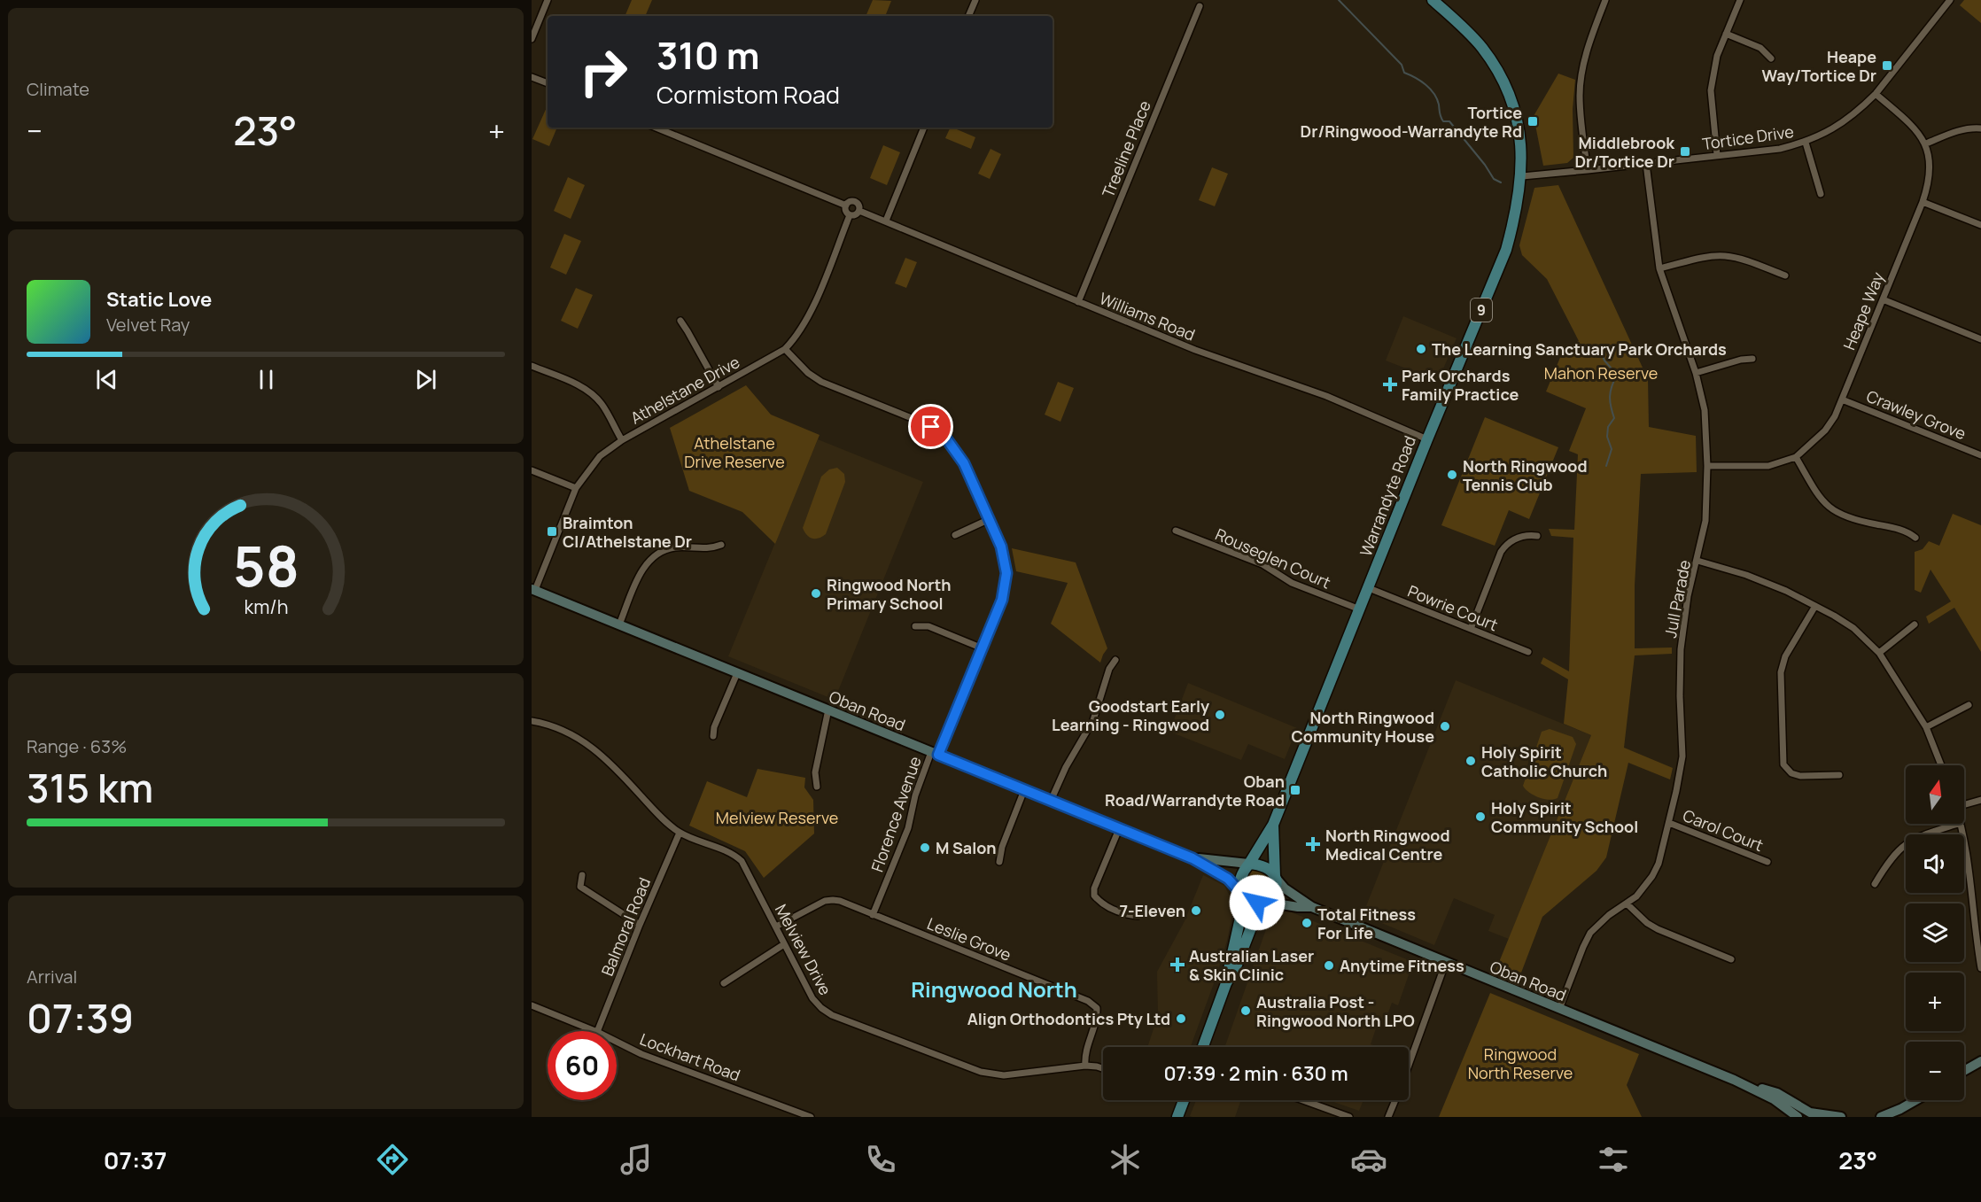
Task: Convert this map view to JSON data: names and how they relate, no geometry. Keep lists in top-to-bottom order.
{
  "streets": {
    "main road": ["9", "Warrandyte Road", "Oban Road"],
    "street": [
      "Tortice Drive",
      "Treeline Place",
      "Heape Way",
      "Williams Road",
      "Athelstane Drive",
      "Crawley Grove",
      "Rouseglen Court",
      "Jull Parade",
      "Powrie Court",
      "Florence Avenue",
      "Carol Court",
      "Balmoral Road",
      "Leslie Grove",
      "Melview Drive",
      "Lockhart Road"
    ]
  },
  "crossings": [
    ["Tortice Drive", "9"],
    ["Tortice Drive", "Warrandyte Road"],
    ["Tortice Drive", "Jull Parade"],
    ["Treeline Place", "Williams Road"],
    ["9", "Warrandyte Road"],
    ["9", "Oban Road"],
    ["Heape Way", "Crawley Grove"],
    ["Heape Way", "Jull Parade"],
    ["Williams Road", "Athelstane Drive"],
    ["Williams Road", "Warrandyte Road"],
    ["Athelstane Drive", "Oban Road"],
    ["Athelstane Drive", "Florence Avenue"],
    ["Warrandyte Road", "Rouseglen Court"],
    ["Warrandyte Road", "Powrie Court"],
    ["Warrandyte Road", "Oban Road"],
    ["Jull Parade", "Oban Road"],
    ["Jull Parade", "Carol Court"],
    ["Oban Road", "Florence Avenue"],
    ["Florence Avenue", "Leslie Grove"],
    ["Balmoral Road", "Melview Drive"],
    ["Leslie Grove", "Melview Drive"]
  ],
  "districts": ["Ringwood North"],
  "parks": [
    "Mahon Reserve",
    "Athelstane Drive Reserve",
    "Melview Reserve",
    "Ringwood North Reserve"
  ],
  "places": {
    "transit": [
      "Heape Way/Tortice Dr",
      "Tortice Dr/Ringwood-Warrandyte Rd",
      "Middlebrook Dr/Tortice Dr",
      "Braimton Cl/Athelstane Dr",
      "Oban Road/Warrandyte Road"
    ],
    "other": [
      "The Learning Sanctuary Park Orchards",
      "North Ringwood Tennis Club",
      "Ringwood North Primary School",
      "Goodstart Early Learning - Ringwood",
      "North Ringwood Community House",
      "Holy Spirit Catholic Church",
      "Holy Spirit Community School",
      "M Salon",
      "7-Eleven",
      "Total Fitness For Life",
      "Anytime Fitness",
      "Australia Post - Ringwood North LPO",
      "Align Orthodontics Pty Ltd"
    ],
    "health": ["Park Orchards Family Practice", "North Ringwood Medical Centre", "Australian Laser & Skin Clinic"]
  },
  "north": "top",
  "page": {
    "tile": [
      "Climate",
      ["Range · 63%", "315 km"],
      ["Arrival", "07:39"]
    ],
    "turn": ["310 m", "Cormistom Road"],
    "heat": ["−", "23°", "+"],
    "song": ["Static Love", "Velvet Ray"],
    "map_buttons": ["+", "−"],
    "limit": "60",
    "trip": "07:39 · 2 min · 630 m",
    "tabs": ["07:37", "23°"],
    "gauge": ["58", "km/h"]
  }
}
